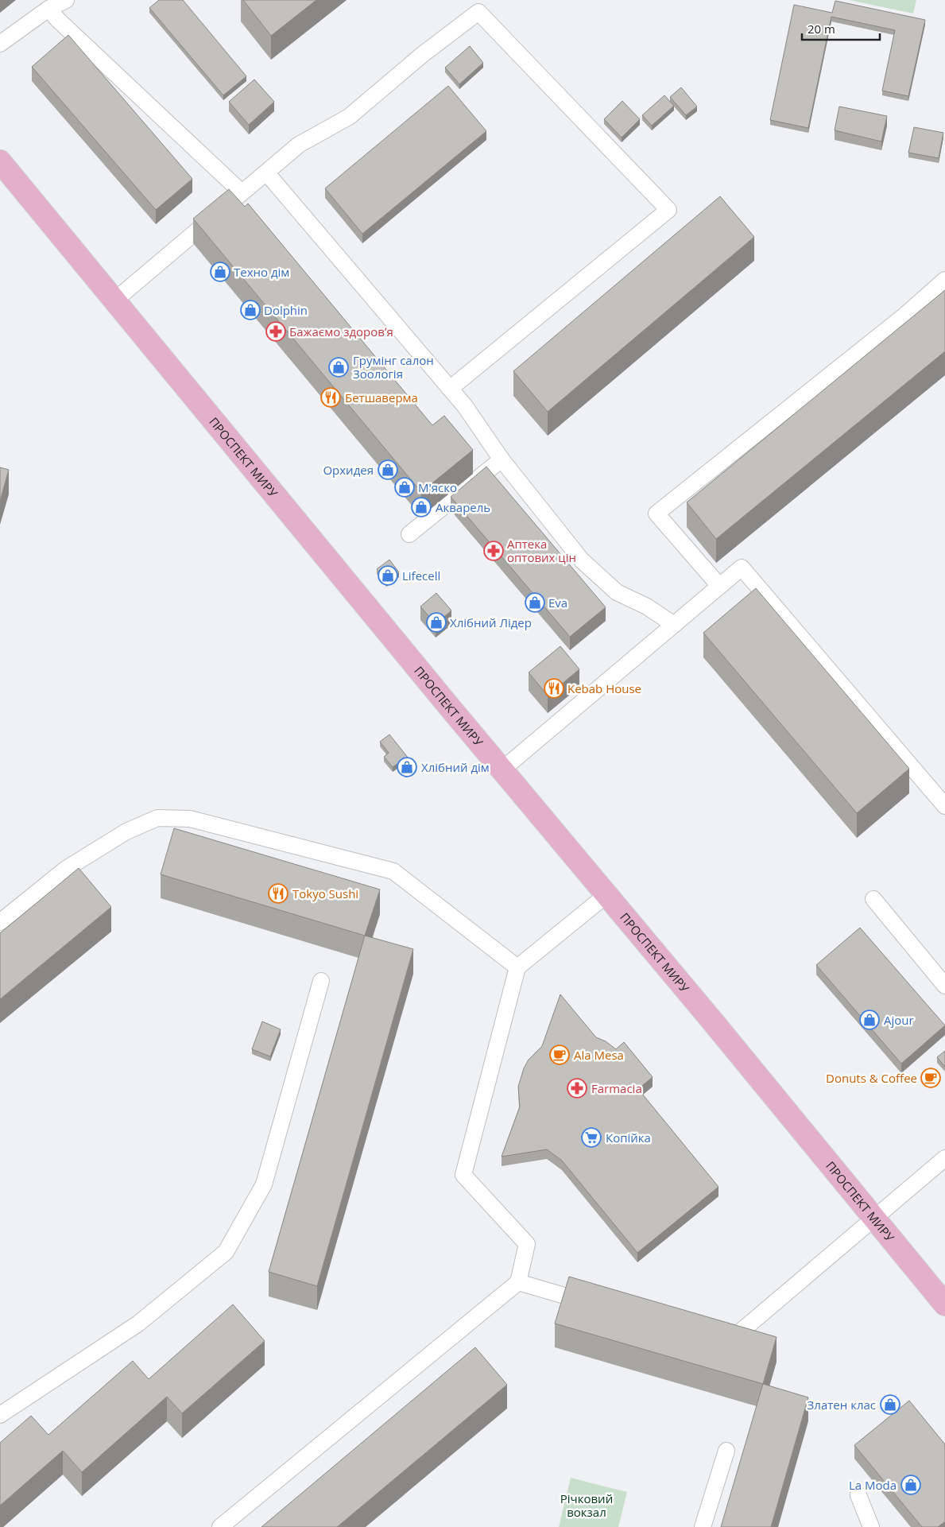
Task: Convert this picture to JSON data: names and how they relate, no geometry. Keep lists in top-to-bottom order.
{
  "streets": {
    "main road": ["ПРОСПЕКТ МИРУ"]
  },
  "parks": ["Річковий вокзал"],
  "places": {
    "shop": [
      "Техно дім",
      "Dolphin",
      "Грумінг салон Зоологія",
      "Орхидея",
      "М'яско",
      "Акварель",
      "Lifecell",
      "Eva",
      "Хлібний Лідер",
      "Хлібний дім",
      "Ajour",
      "Златен клас",
      "La Moda"
    ],
    "pharmacy": ["Бажаємо здоровʼя", "Аптека оптових цін", "Farmacia"],
    "restaurant": ["Бетшаверма", "Kebab House", "Tokyo Sushi"],
    "cafe": ["Ala Mesa", "Donuts & Coffee"],
    "supermarket": ["Копійка"]
  },
  "scale_bar": "20 m"
}
